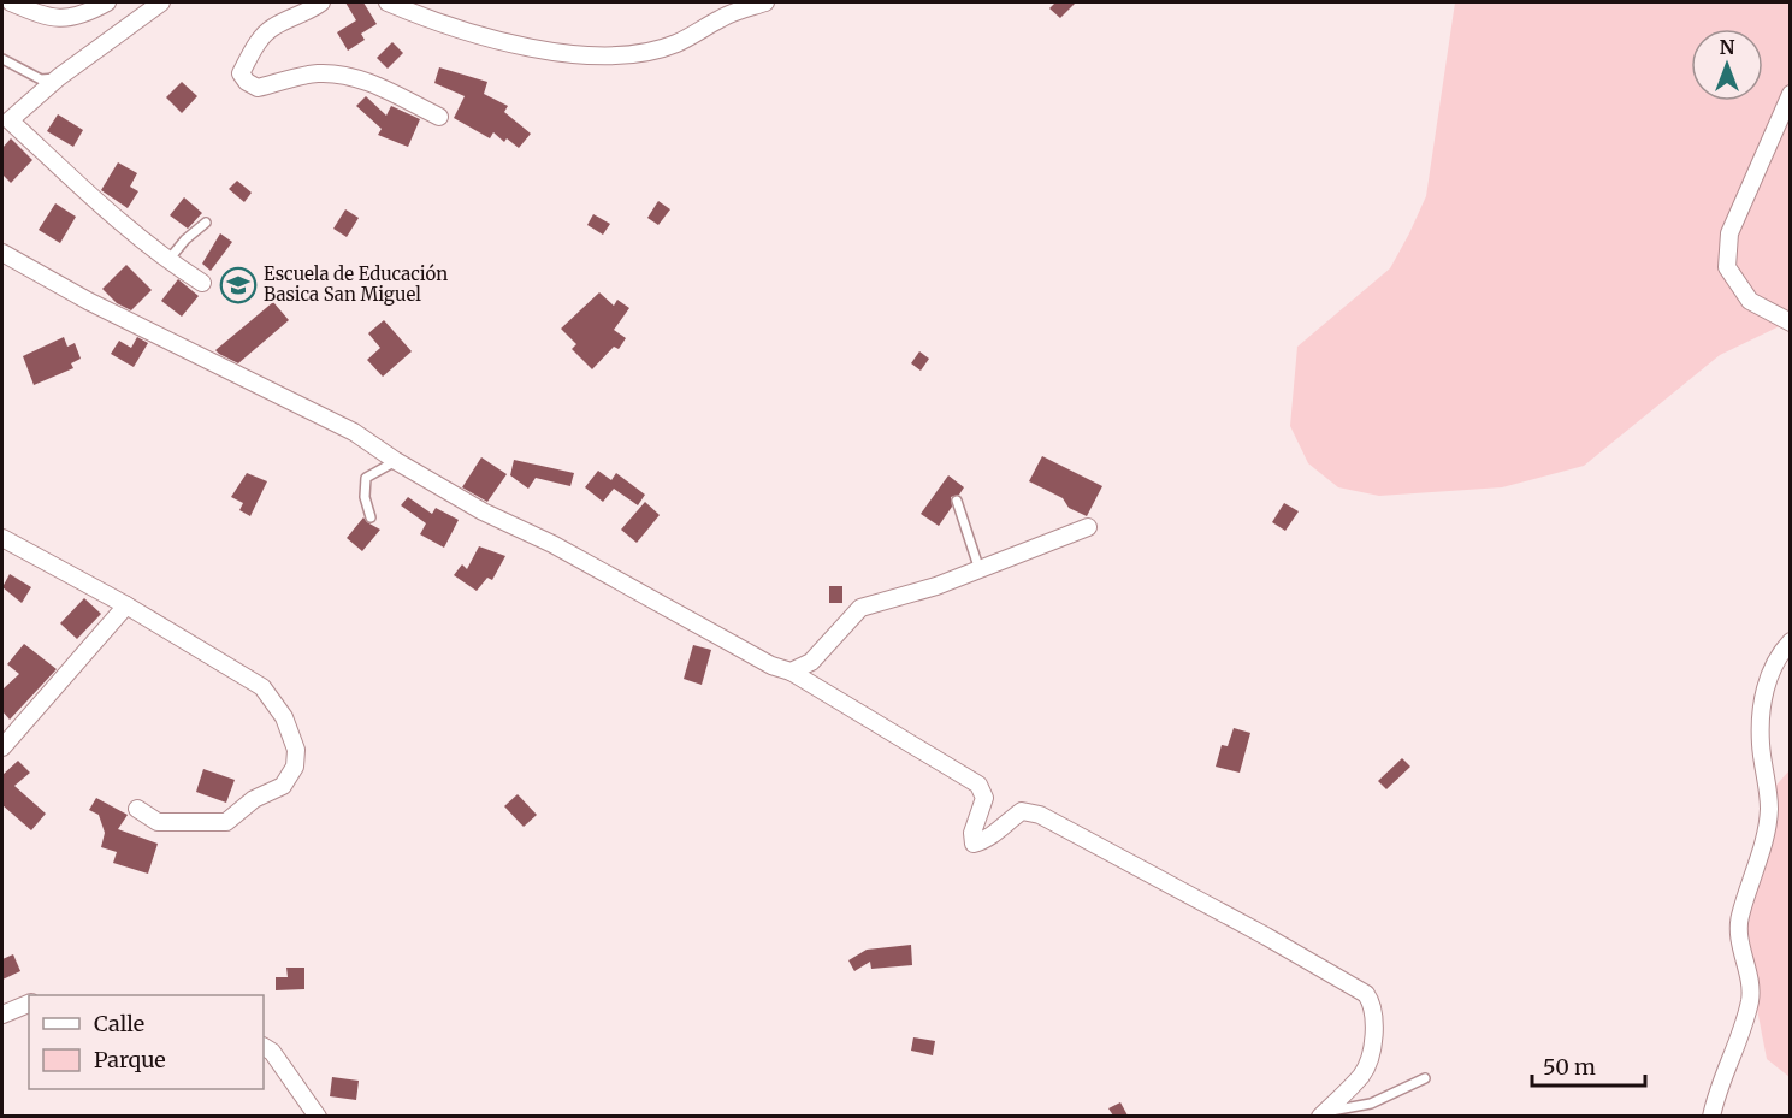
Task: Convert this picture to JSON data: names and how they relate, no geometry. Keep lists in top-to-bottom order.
{
  "places": {
    "school or university": ["Escuela de Educación Basica San Miguel"]
  },
  "legend": ["Calle", "Parque"],
  "scale_bar": "50 m",
  "north": "top"
}
